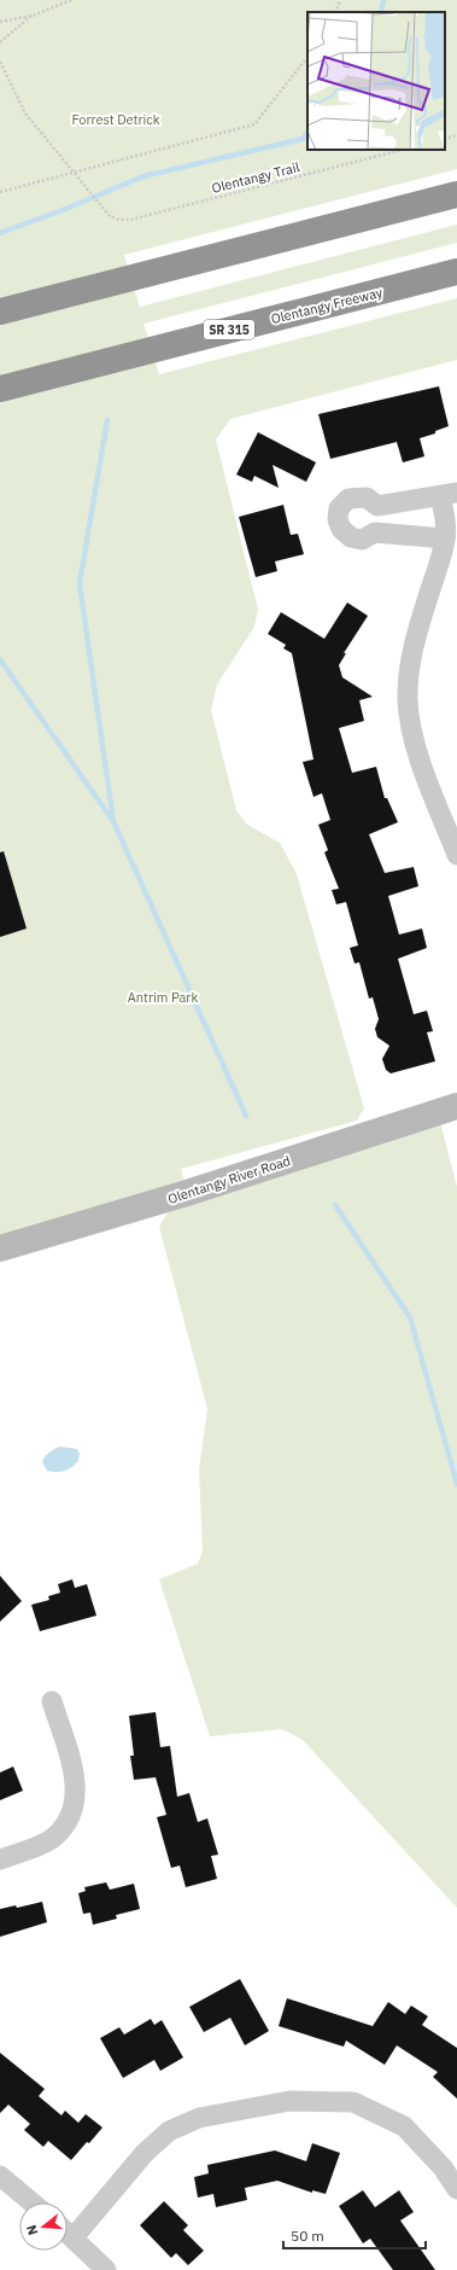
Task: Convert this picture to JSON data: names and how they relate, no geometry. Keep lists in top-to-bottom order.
{
  "streets": {
    "highway": ["Olentangy Freeway", "SR 315"],
    "main road": ["Olentangy River Road"],
    "path": ["Olentangy Trail"]
  },
  "parks": ["Forrest Detrick", "Antrim Park"],
  "scale_bar": "50 m",
  "north": "left"
}
